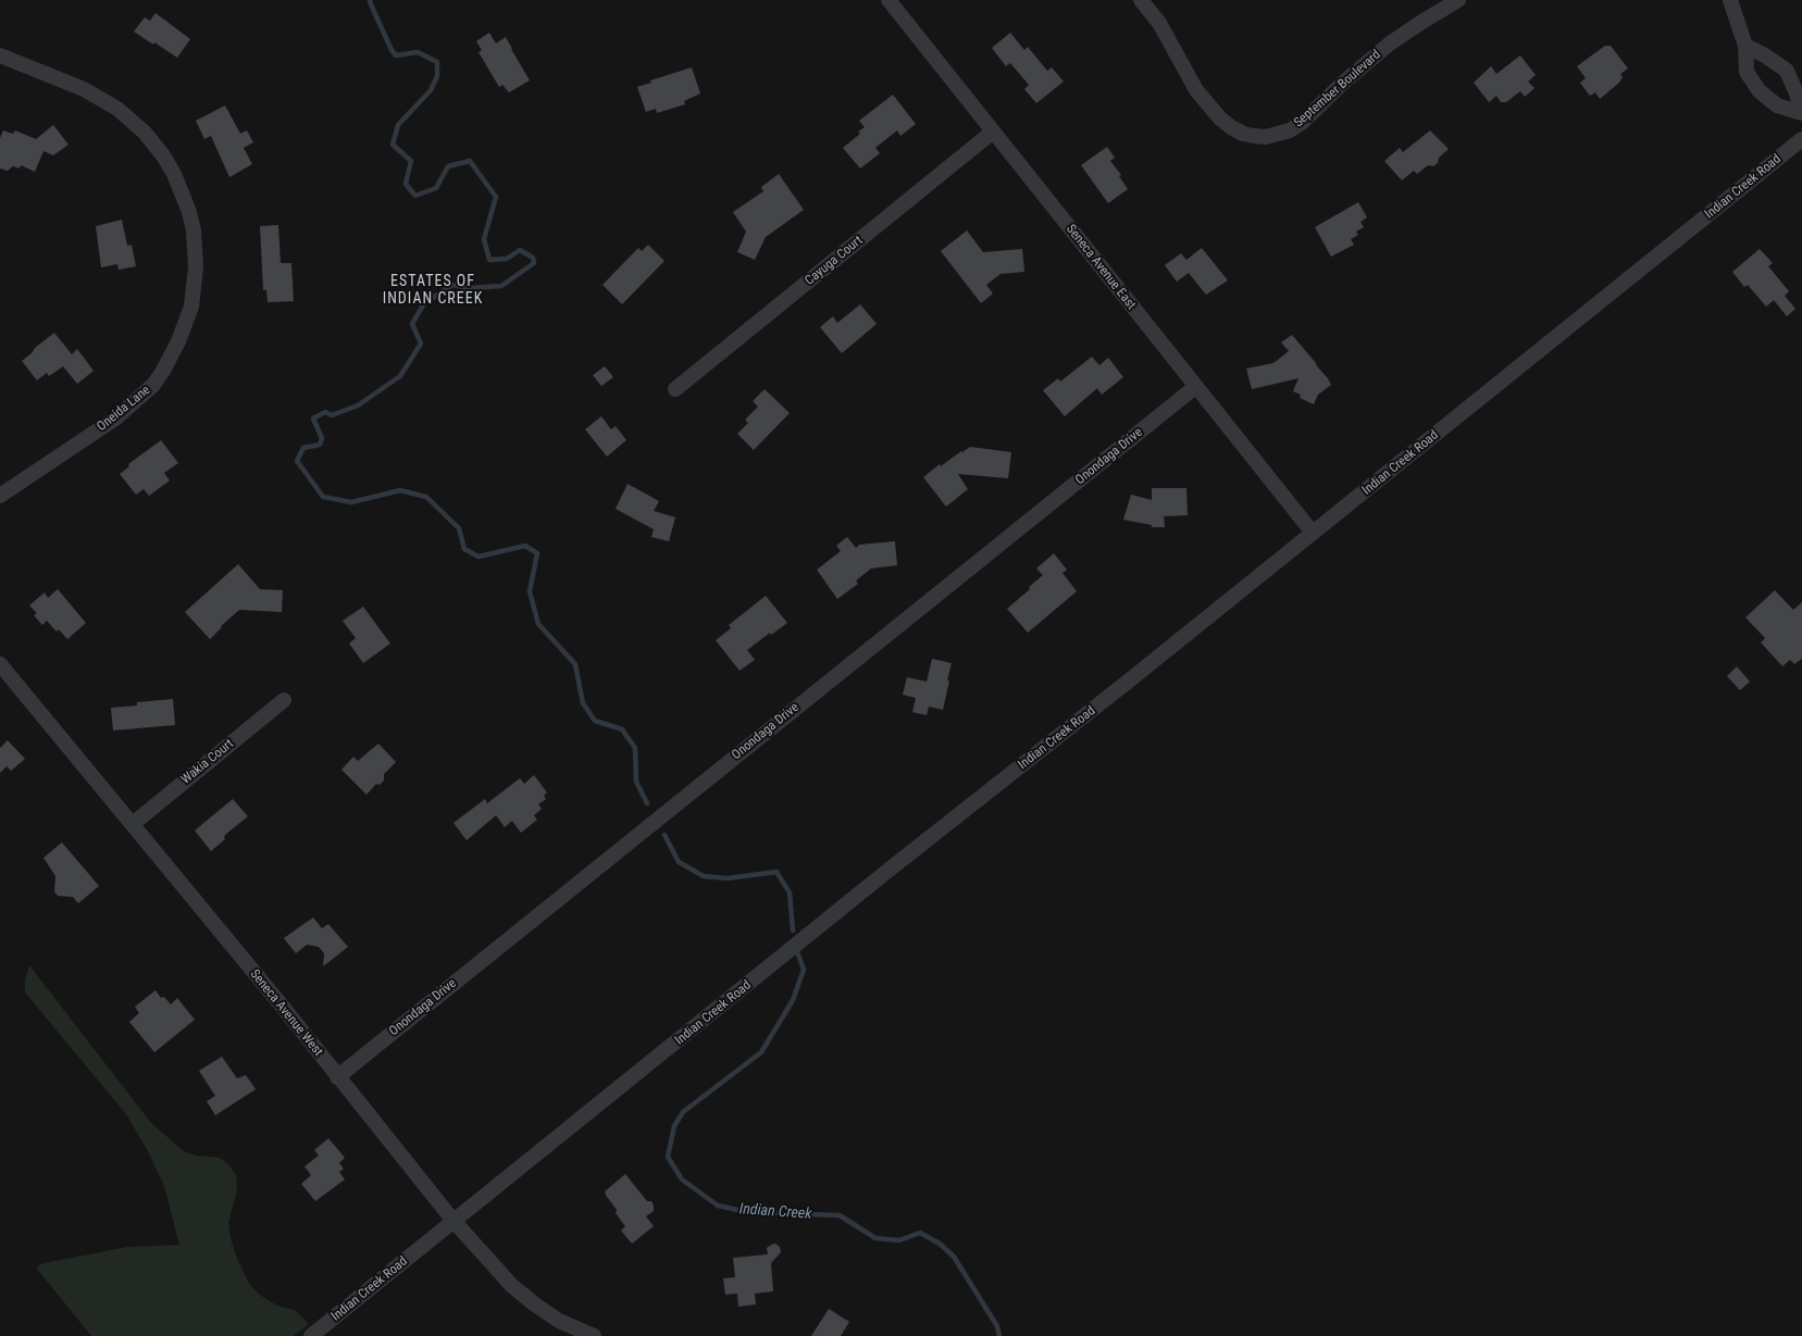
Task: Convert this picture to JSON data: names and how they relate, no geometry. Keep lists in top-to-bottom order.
{
  "streets": {
    "street": [
      "September Boulevard",
      "Indian Creek Road",
      "Cayuga Court",
      "Seneca Avenue East",
      "Oneida Lane",
      "Onondaga Drive",
      "Wakia Court",
      "Seneca Avenue West"
    ]
  },
  "crossings": [
    ["Indian Creek Road", "Seneca Avenue East"],
    ["Indian Creek Road", "Seneca Avenue West"],
    ["Cayuga Court", "Seneca Avenue East"],
    ["Seneca Avenue East", "Onondaga Drive"],
    ["Onondaga Drive", "Seneca Avenue West"],
    ["Wakia Court", "Seneca Avenue West"]
  ],
  "districts": ["ESTATES OF INDIAN CREEK"],
  "water": ["Indian Creek"]
}
